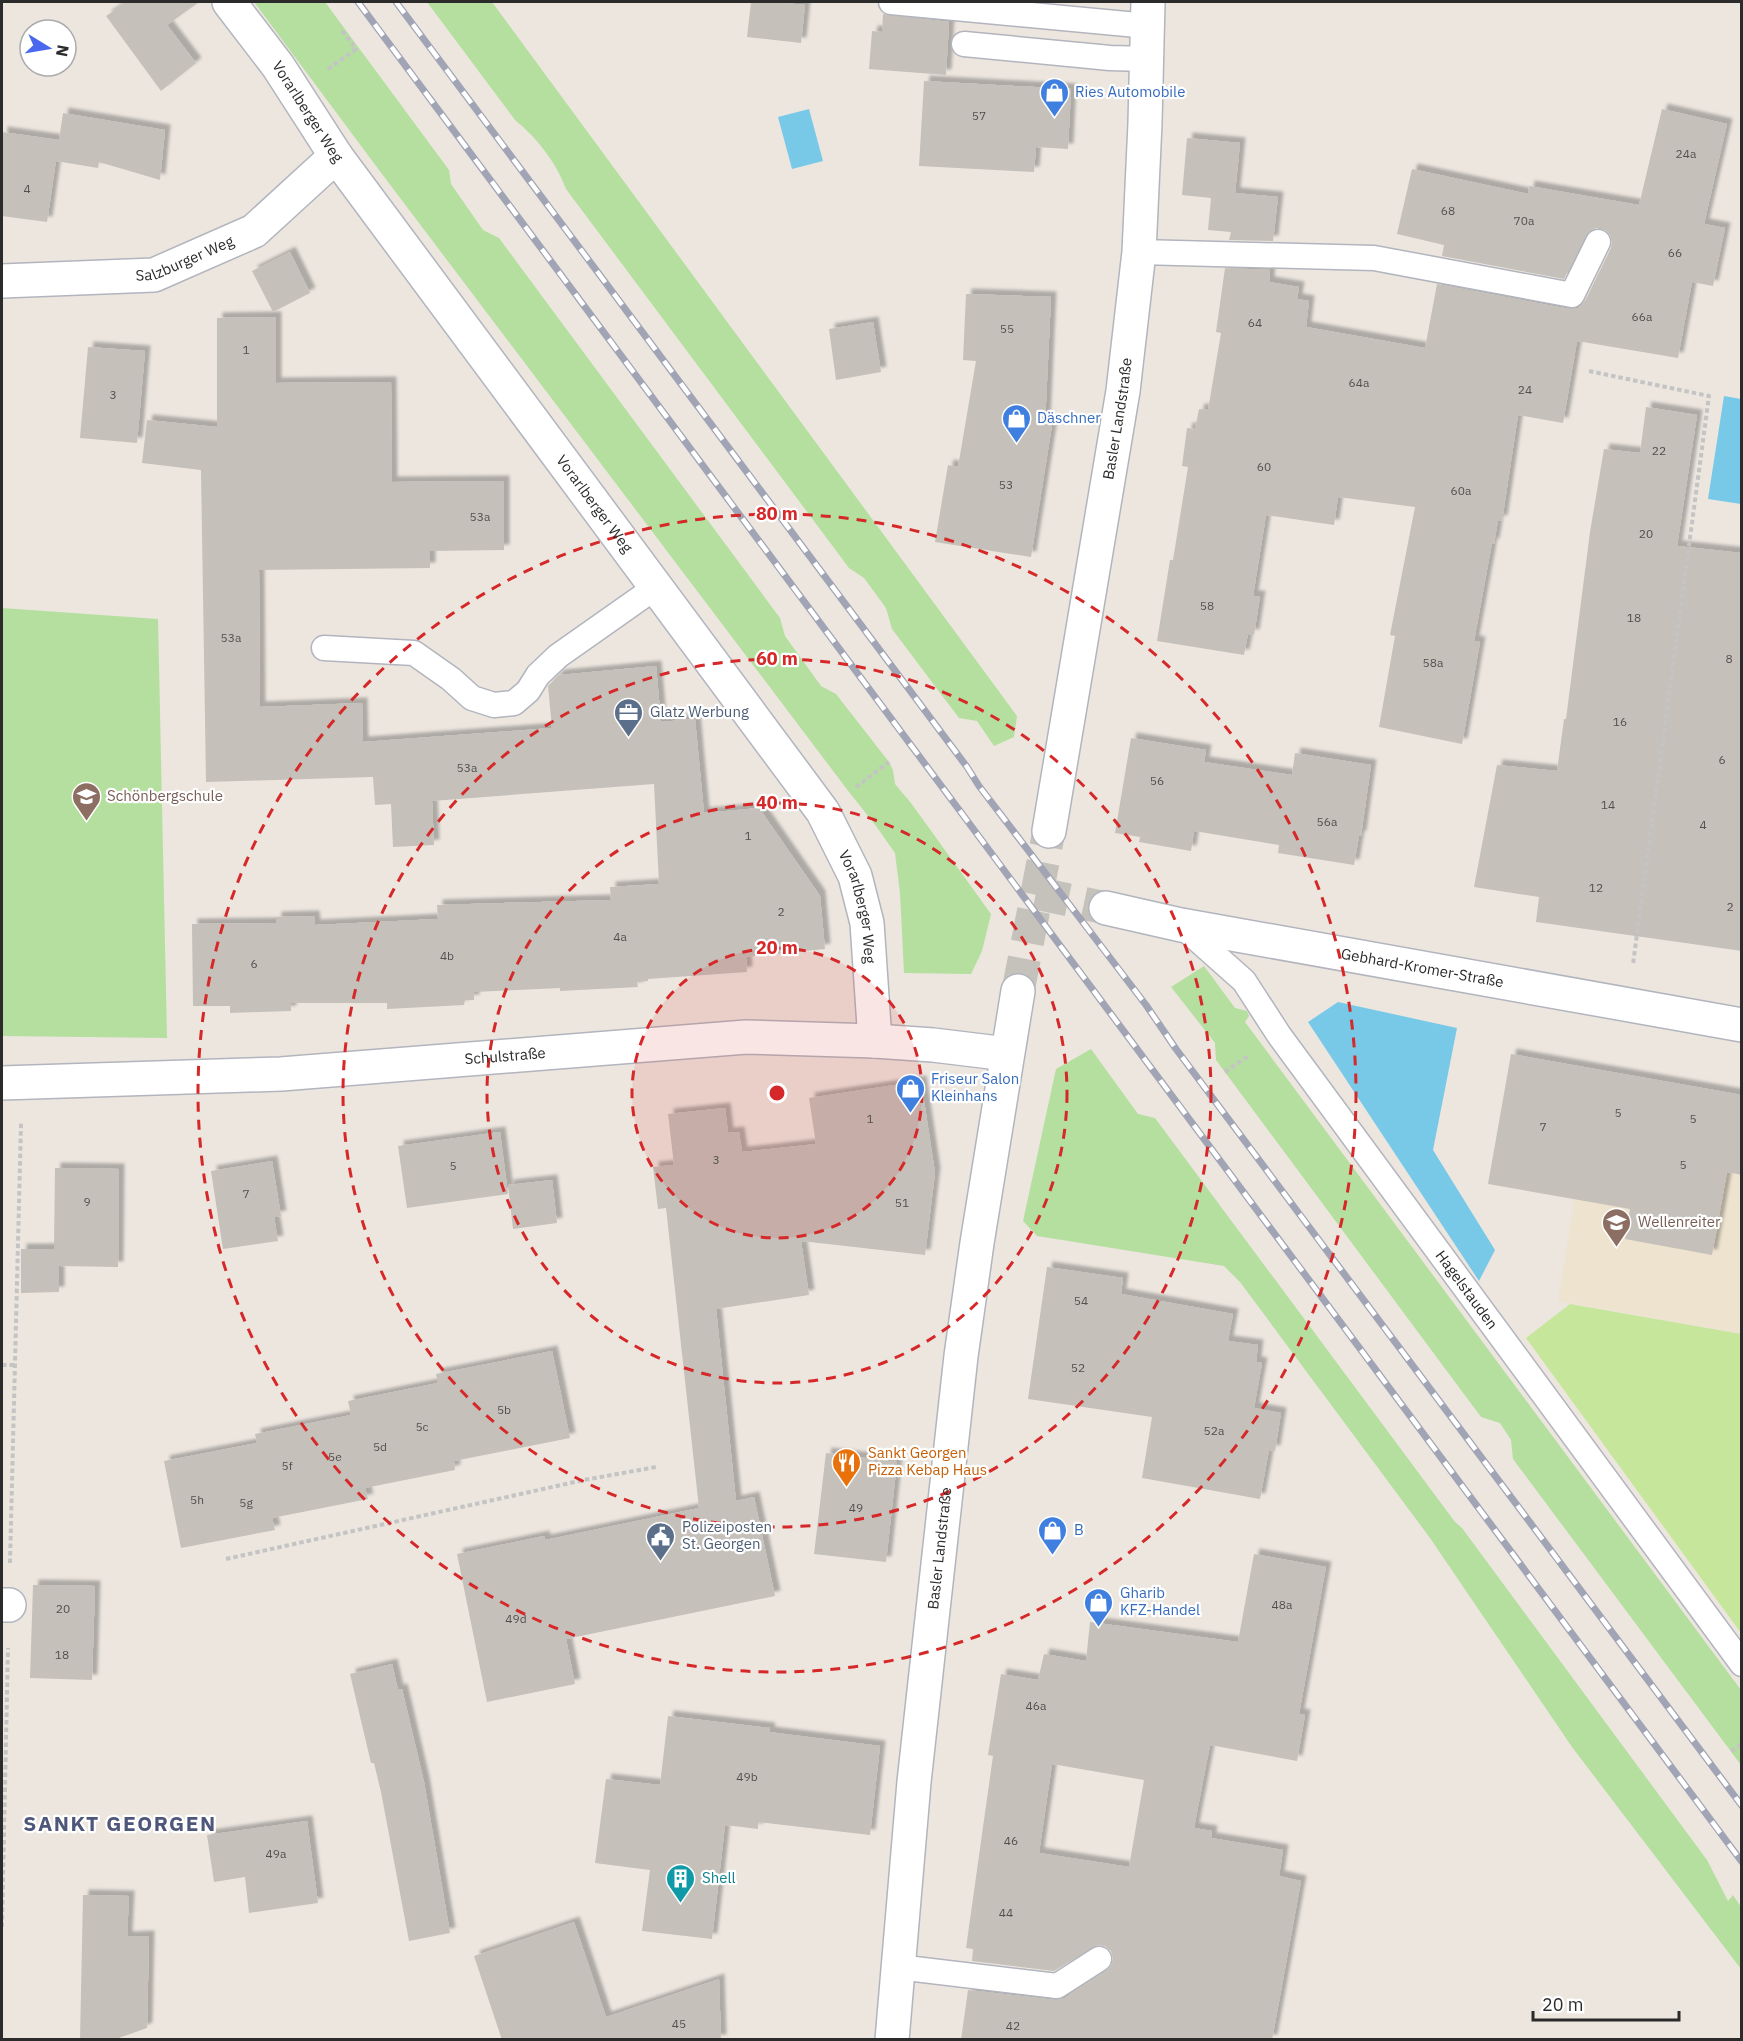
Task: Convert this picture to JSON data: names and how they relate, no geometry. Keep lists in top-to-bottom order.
{
  "streets": {
    "street": [
      "Vorarlberger Weg",
      "Salzburger Weg",
      "Basler Landstraße",
      "Gebhard-Kromer-Straße",
      "Schulstraße"
    ],
    "lane": ["Hagelstauden"]
  },
  "crossings": [
    ["Vorarlberger Weg", "Salzburger Weg"],
    ["Vorarlberger Weg", "Schulstraße"],
    ["Basler Landstraße", "Schulstraße"],
    ["Gebhard-Kromer-Straße", "Hagelstauden"]
  ],
  "districts": ["SANKT GEORGEN"],
  "places": {
    "shop": [
      "Ries Automobile",
      "Däschner",
      "Friseur Salon Kleinhans",
      "B",
      "Gharib KFZ-Handel"
    ],
    "office": ["Glatz Werbung"],
    "school or university": ["Schönbergschule", "Wellenreiter"],
    "restaurant": ["Sankt Georgen Pizza Kebap Haus"],
    "public building": ["Polizeiposten St. Georgen"],
    "building": ["Shell"]
  },
  "house_numbers": [
    "57",
    "24a",
    "4",
    "68",
    "70a",
    "66",
    "66a",
    "64",
    "55",
    "1",
    "64a",
    "24",
    "3",
    "22",
    "60",
    "53",
    "60a",
    "53a",
    "20",
    "58",
    "18",
    "53a",
    "8",
    "58a",
    "16",
    "6",
    "53a",
    "56",
    "14",
    "56a",
    "4",
    "1",
    "12",
    "2",
    "2",
    "4a",
    "4b",
    "6",
    "5",
    "1",
    "5",
    "7",
    "3",
    "5",
    "5",
    "7",
    "9",
    "51",
    "54",
    "52",
    "5b",
    "5c",
    "52a",
    "5d",
    "5e",
    "5f",
    "5h",
    "5g",
    "49",
    "48a",
    "20",
    "49d",
    "18",
    "46a",
    "49b",
    "46",
    "49a",
    "44",
    "45",
    "42"
  ],
  "scale_bar": "20 m",
  "north": "right",
  "rings": [
    "80 m",
    "60 m",
    "40 m",
    "20 m"
  ]
}
